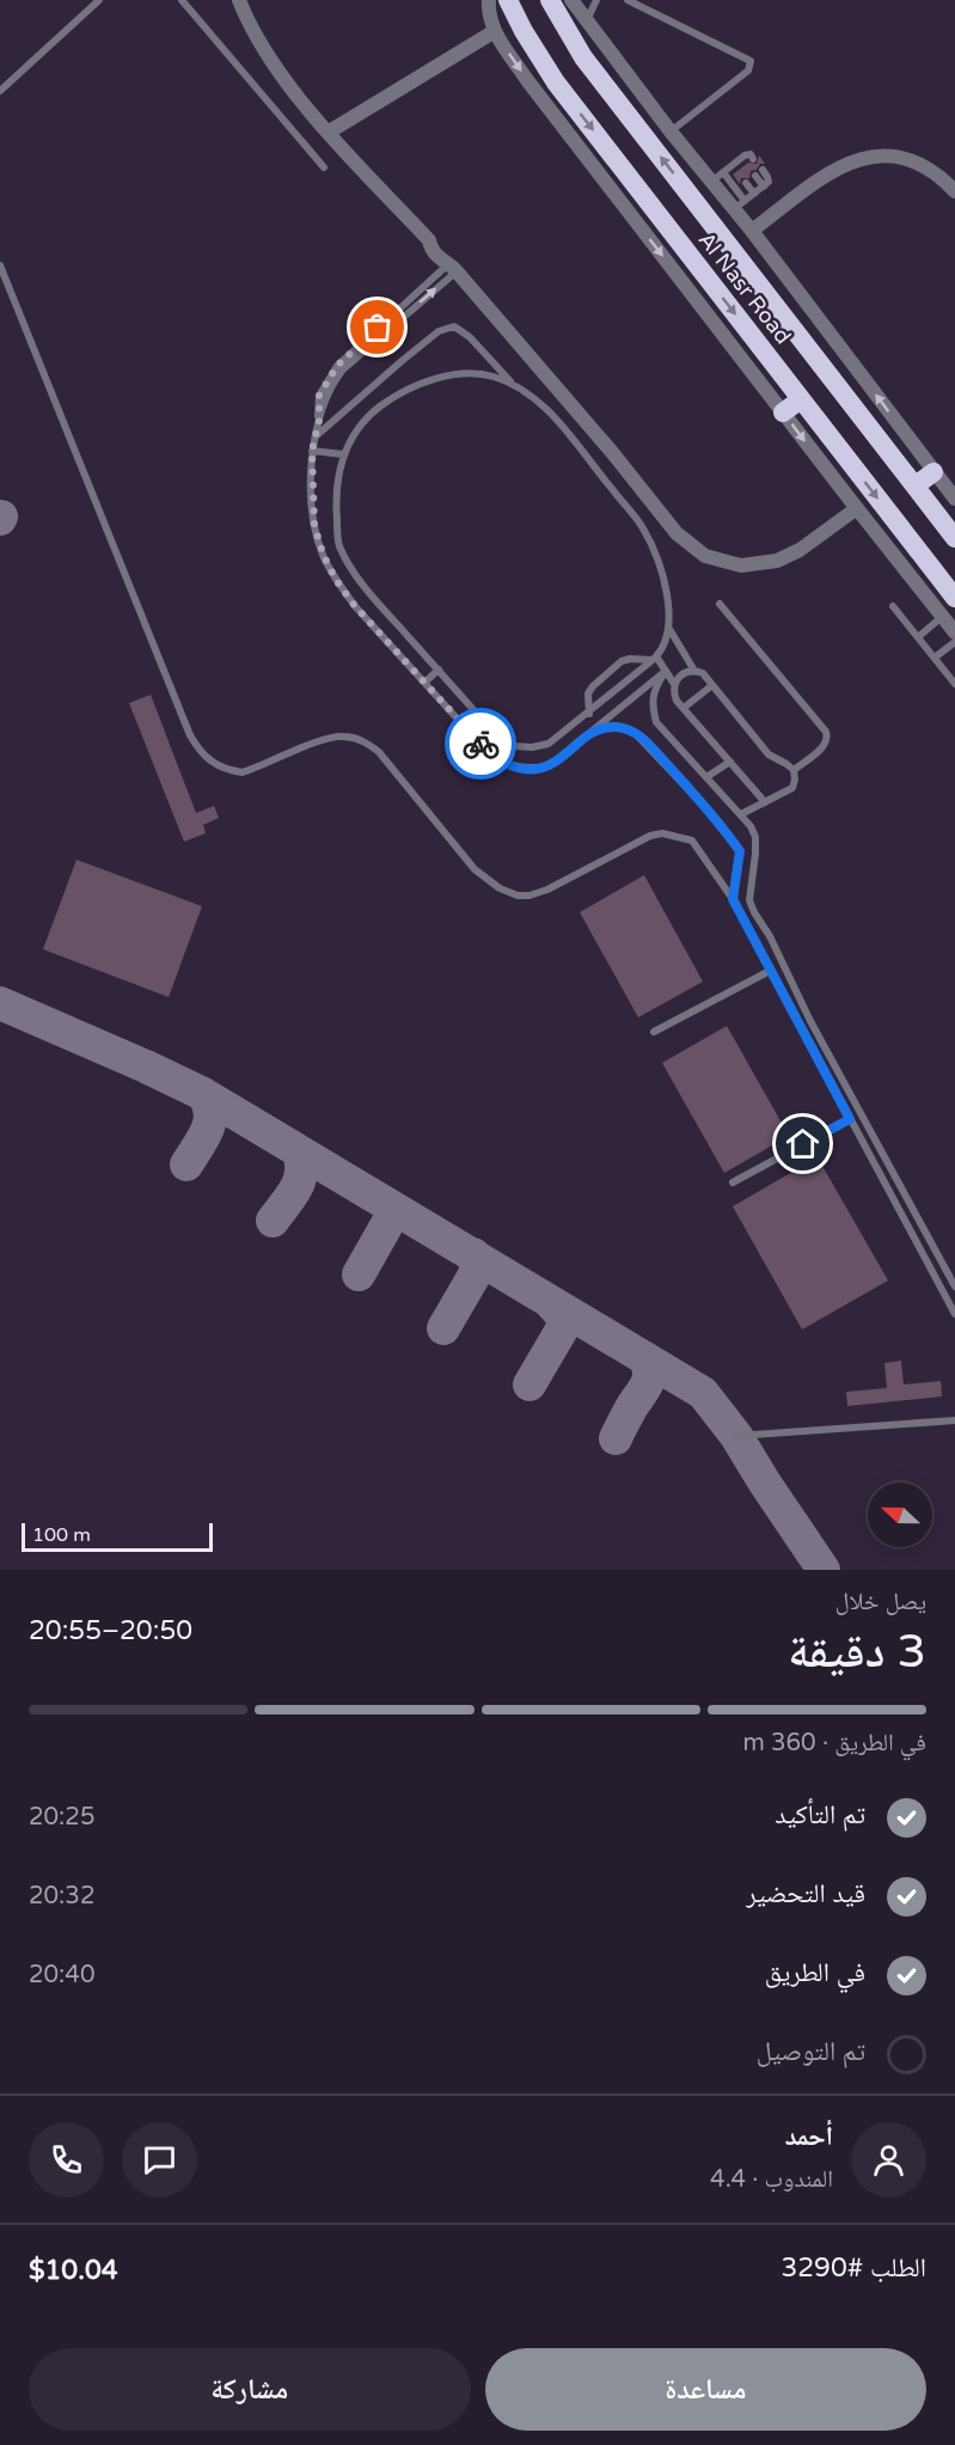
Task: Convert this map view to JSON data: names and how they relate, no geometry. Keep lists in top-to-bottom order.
{
  "streets": {
    "highway": ["Al Nasr Road"]
  },
  "scale_bar": "100 m",
  "north": "left",
  "page": {
    "scale": "100 m",
    "heading": ["3 دقيقة", "يصل خلال", "20:50–20:55"],
    "panel": [
      "أحمد",
      "المندوب · 4.4",
      "الطلب #3290",
      "$10.04"
    ],
    "bar": "في الطريق · 360 m",
    "list": [
      ["تم التأكيد", "20:25"],
      ["قيد التحضير", "20:32"],
      ["في الطريق", "20:40"],
      "تم التوصيل"
    ],
    "buttons": ["مساعدة", "مشاركة"]
  }
}
